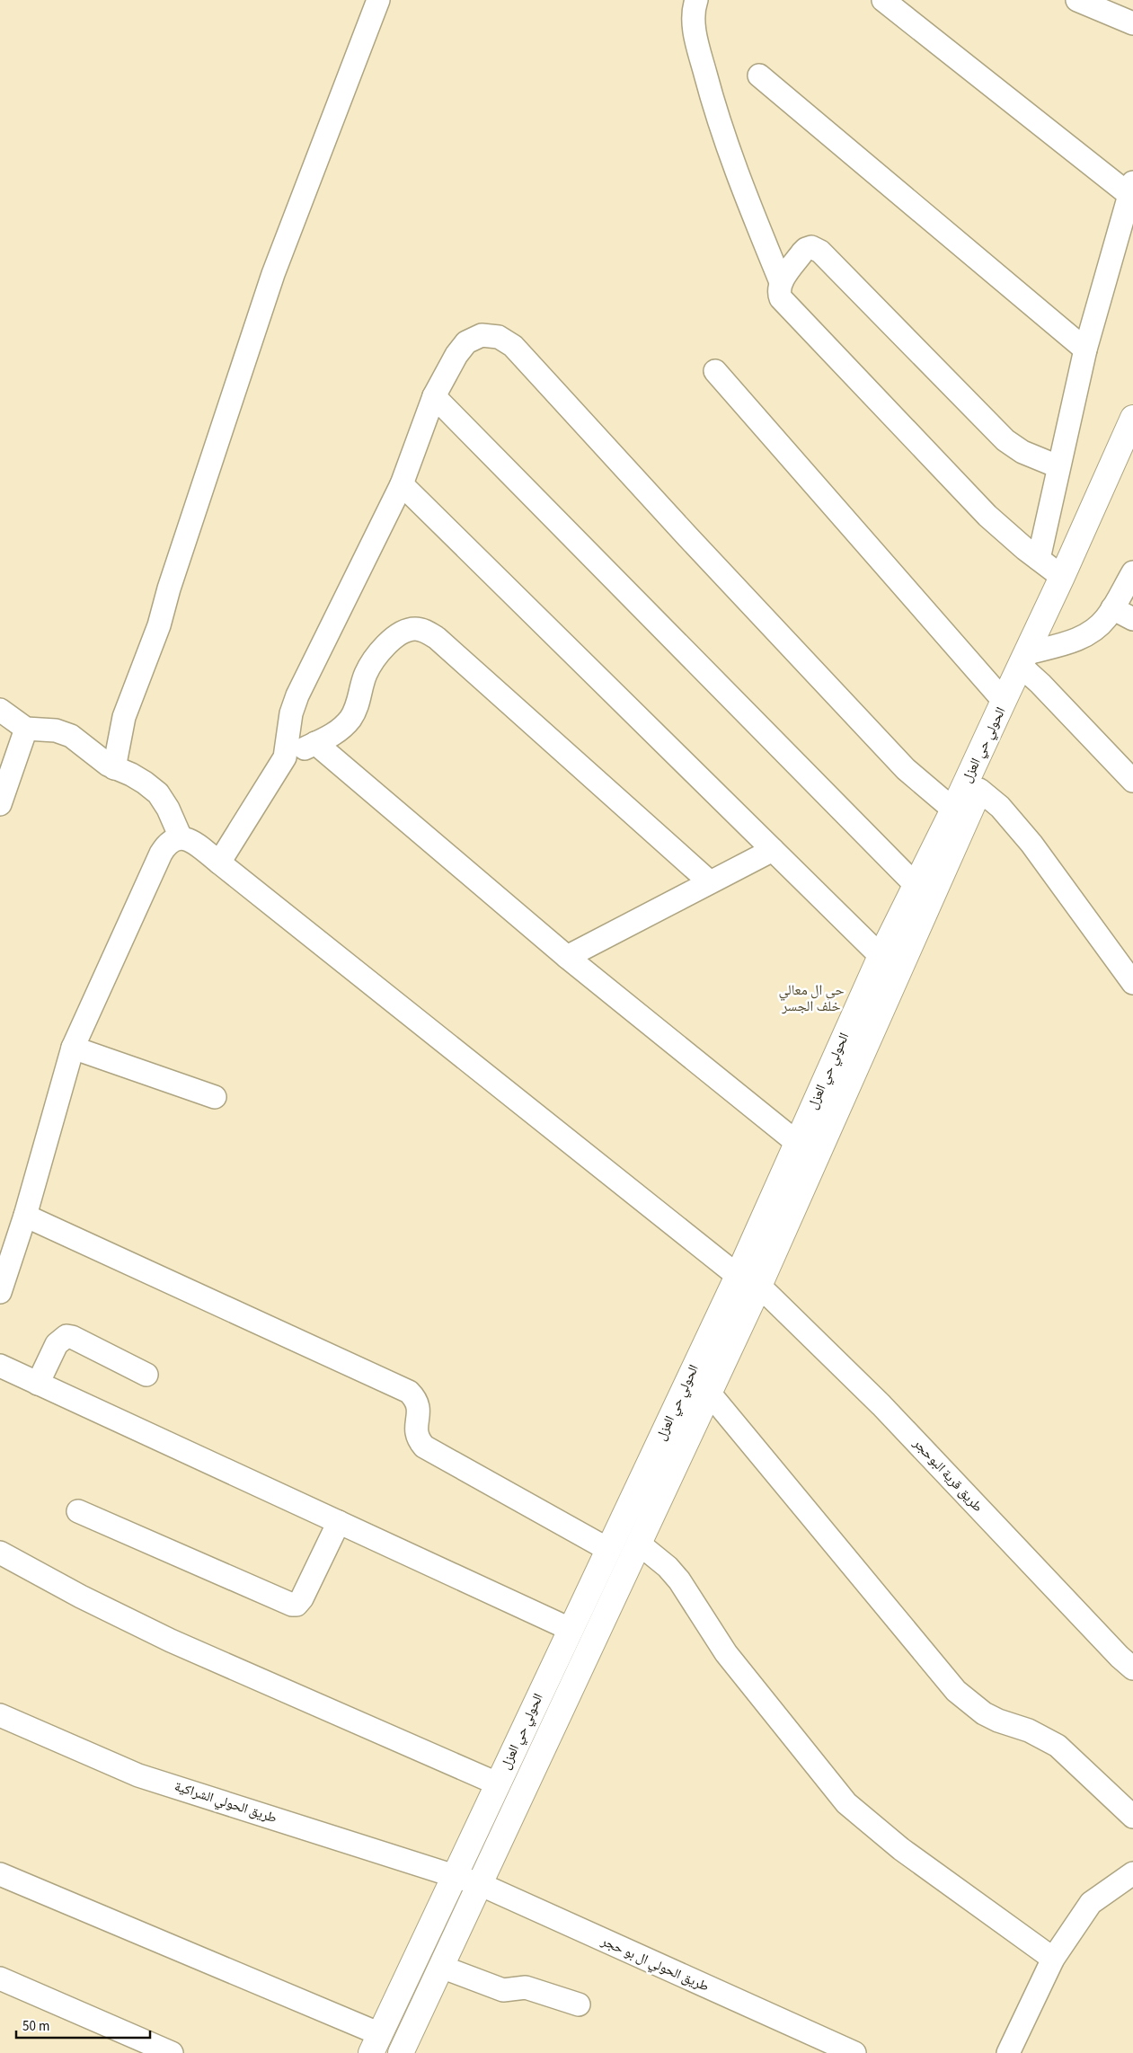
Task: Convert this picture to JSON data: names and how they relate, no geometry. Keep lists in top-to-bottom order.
{
  "streets": {
    "highway": ["الحولي حي العزل"],
    "street": ["طريق قرية البوحجر", "طريق الحولي الشراكية", "طريق الحولي ال بو حجر"]
  },
  "crossings": [
    ["الحولي حي العزل", "طريق قرية البوحجر"],
    ["الحولي حي العزل", "طريق الحولي الشراكية"],
    ["الحولي حي العزل", "طريق الحولي ال بو حجر"],
    ["طريق الحولي الشراكية", "طريق الحولي ال بو حجر"]
  ],
  "districts": ["حي ال معالي خلف الجسر"],
  "scale_bar": "50 m"
}
